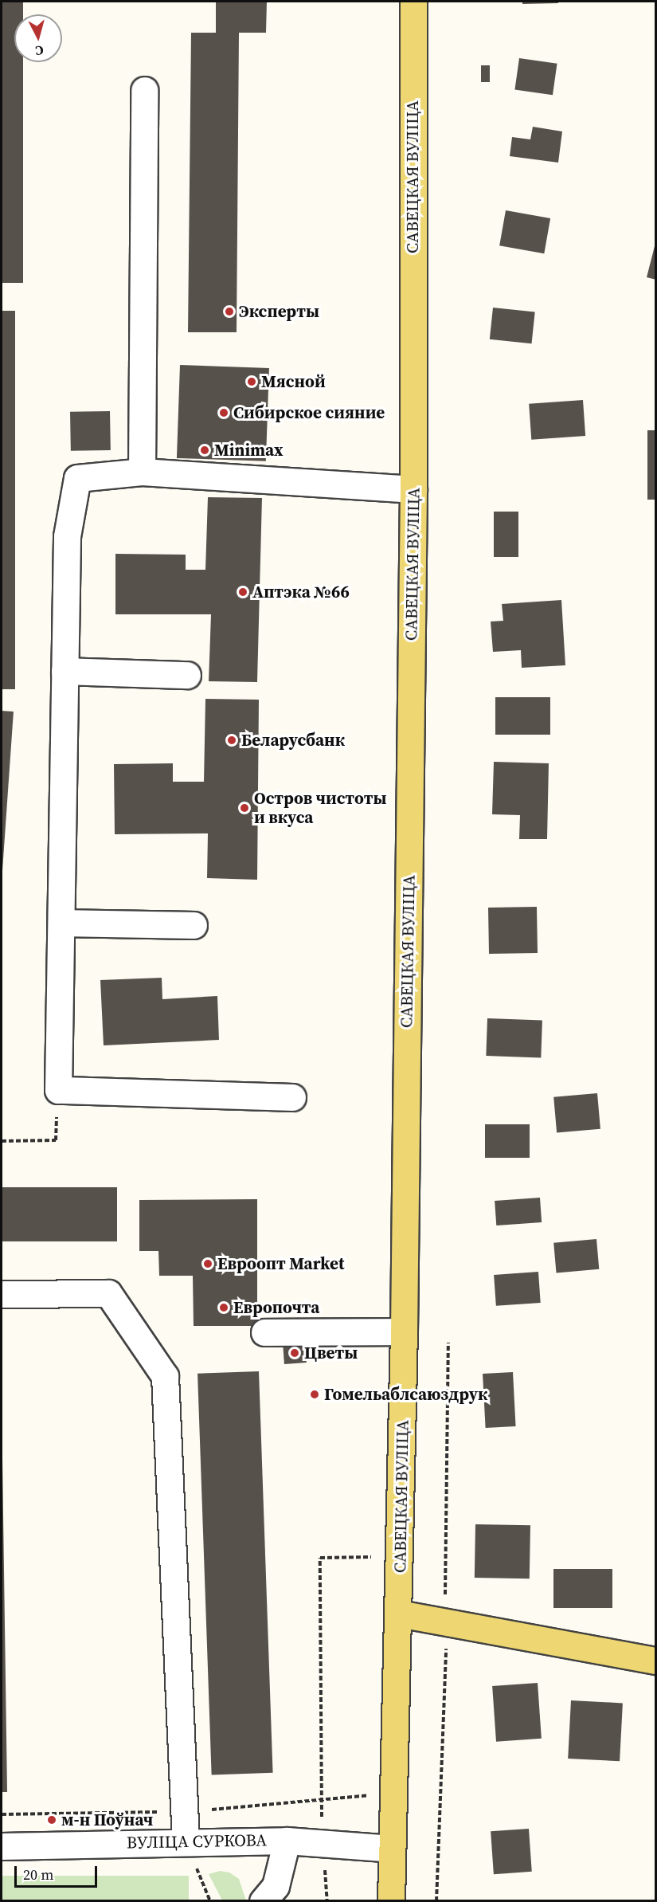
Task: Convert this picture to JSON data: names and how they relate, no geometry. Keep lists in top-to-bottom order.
{
  "streets": {
    "main road": ["САВЕЦКАЯ ВУЛІЦА"],
    "street": ["ВУЛІЦА СУРКОВА"]
  },
  "crossings": [
    ["САВЕЦКАЯ ВУЛІЦА", "ВУЛІЦА СУРКОВА"]
  ],
  "places": [
    "Эксперты",
    "Мясной",
    "Сибирское сияние",
    "Minimax",
    "Аптэка №66",
    "Беларусбанк",
    "Остров чистоты и вкуса",
    "Евроопт Market",
    "Европочта",
    "Цветы",
    "Гомельаблсаюздрук",
    "м-н Поўнач"
  ],
  "scale_bar": "20 m",
  "north": "bottom"
}
